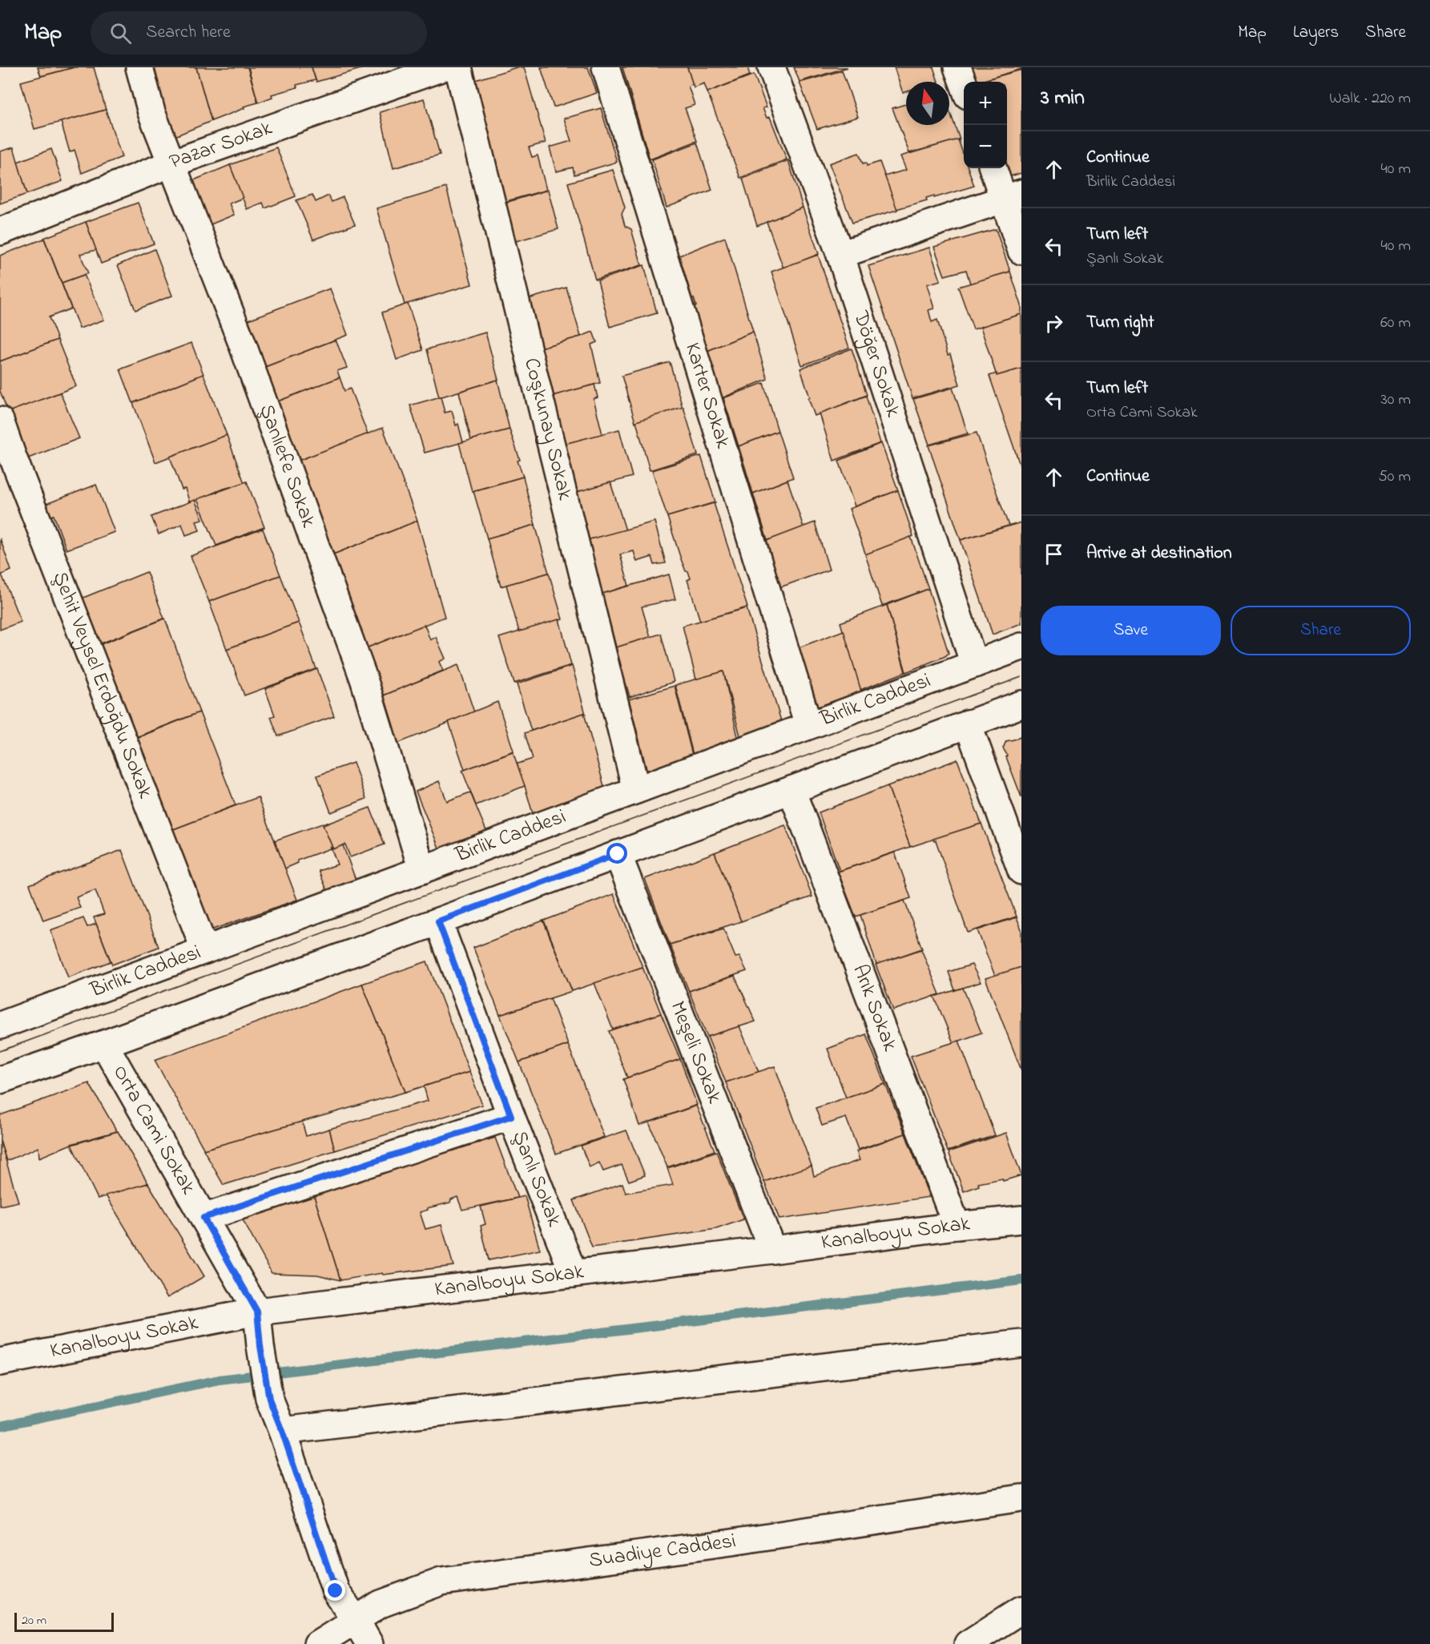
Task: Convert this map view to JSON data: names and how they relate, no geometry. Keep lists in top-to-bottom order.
{
  "streets": {
    "street": [
      "Pazar Sokak",
      "Döğer Sokak",
      "Karter Sokak",
      "Coşkunay Sokak",
      "Şanlıefe Sokak",
      "Şehit Veysel Erdoğdu Sokak",
      "Birlik Caddesi",
      "Arık Sokak",
      "Meşeli Sokak",
      "Orta Cami Sokak",
      "Şanlı Sokak",
      "Kanalboyu Sokak",
      "Suadiye Caddesi"
    ]
  },
  "crossings": [
    ["Pazar Sokak", "Şanlıefe Sokak"],
    ["Döğer Sokak", "Birlik Caddesi"],
    ["Karter Sokak", "Birlik Caddesi"],
    ["Coşkunay Sokak", "Birlik Caddesi"],
    ["Şanlıefe Sokak", "Birlik Caddesi"],
    ["Şehit Veysel Erdoğdu Sokak", "Birlik Caddesi"],
    ["Arık Sokak", "Kanalboyu Sokak"],
    ["Meşeli Sokak", "Kanalboyu Sokak"],
    ["Orta Cami Sokak", "Kanalboyu Sokak"],
    ["Orta Cami Sokak", "Suadiye Caddesi"],
    ["Şanlı Sokak", "Kanalboyu Sokak"]
  ],
  "scale_bar": "20 m",
  "north": "top",
  "page": {
    "header": "Map",
    "search": "Search here",
    "nav": ["Map", "Layers", "Share"],
    "heading": ["3 min", "Walk · 220 m"],
    "map_buttons": ["+", "−"],
    "list": [
      ["Continue", "Birlik Caddesi", "40 m"],
      ["Turn left", "Şanlı Sokak", "40 m"],
      ["Turn right", "60 m"],
      ["Turn left", "Orta Cami Sokak", "30 m"],
      ["Continue", "50 m"],
      "Arrive at destination"
    ],
    "buttons": ["Save", "Share"],
    "scale": "20 m"
  }
}
